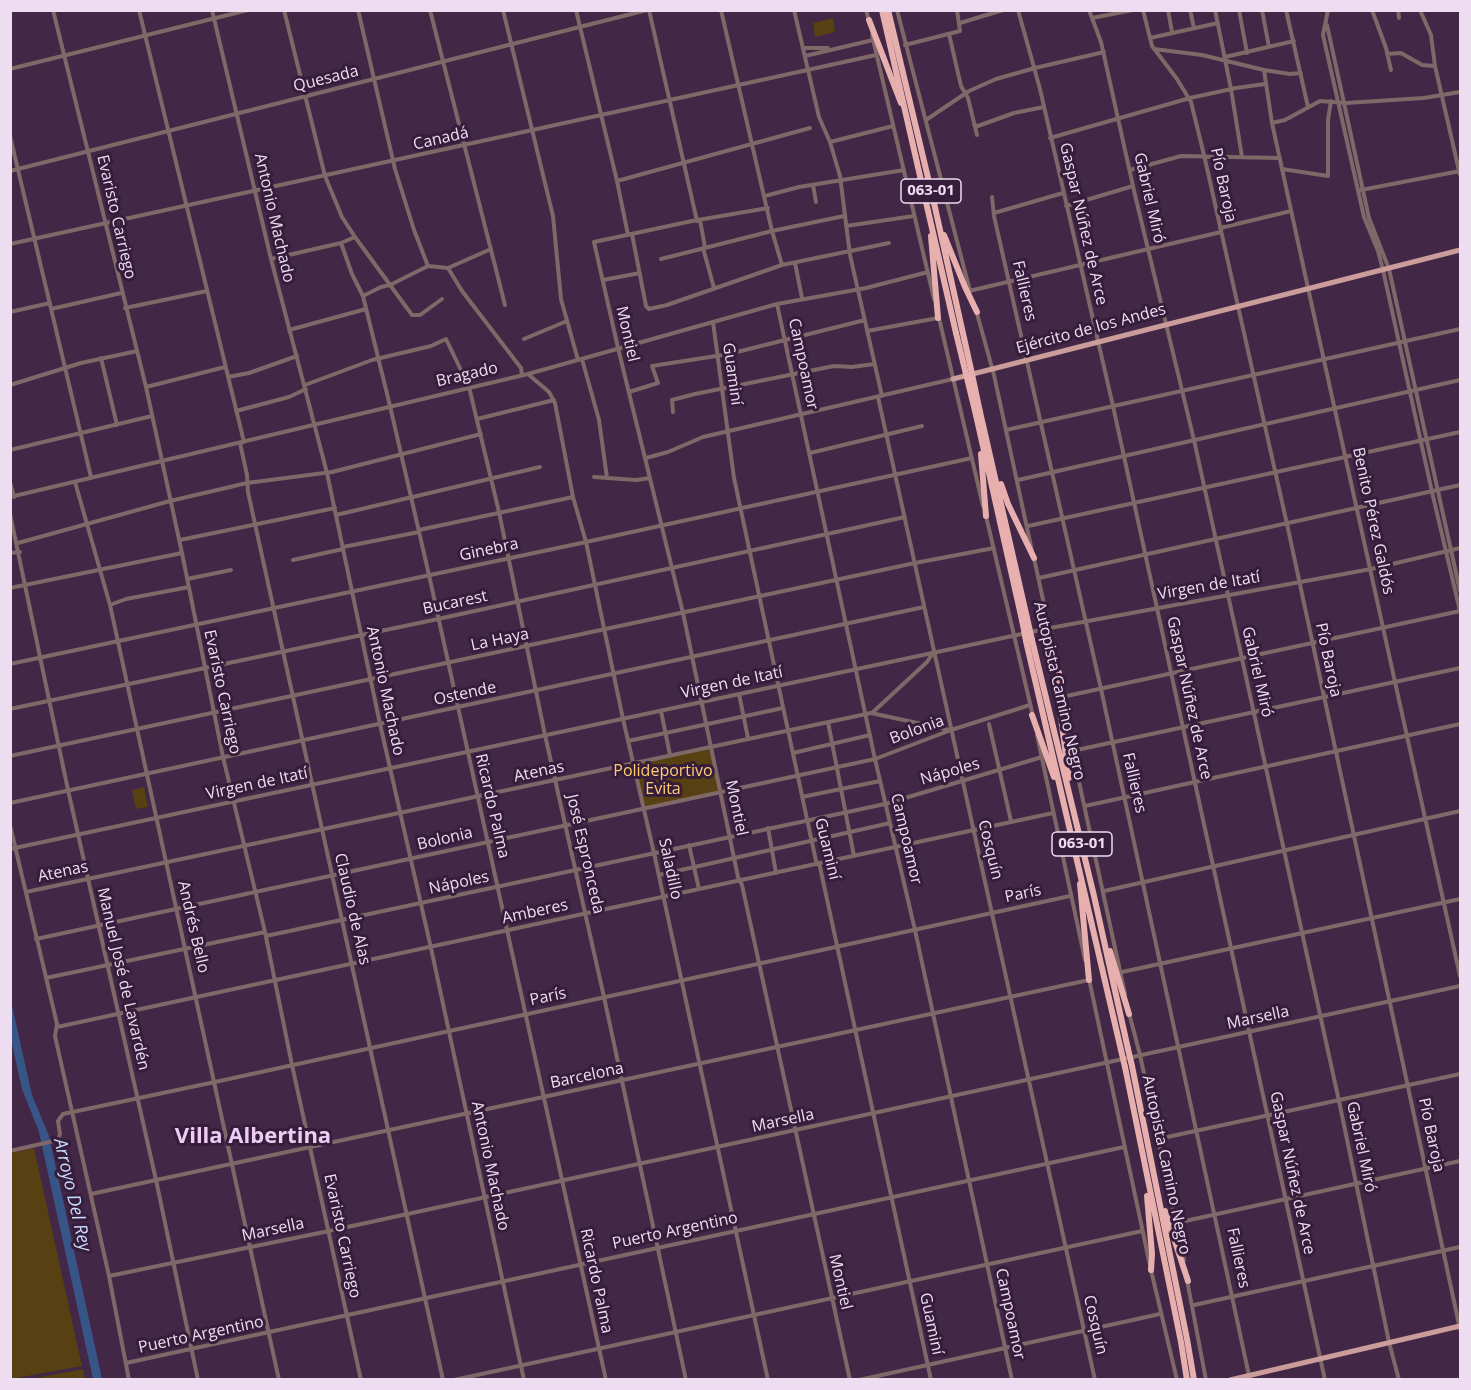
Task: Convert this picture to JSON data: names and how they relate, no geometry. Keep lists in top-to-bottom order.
{
  "streets": {
    "highway": ["063-01", "Autopista Camino Negro"],
    "main road": ["Ejército de los Andes"],
    "street": [
      "Quesada",
      "Canadá",
      "Pío Baroja",
      "Gabriel Miró",
      "Evaristo Carriego",
      "Antonio Machado",
      "Gaspar Núñez de Arce",
      "Fallieres",
      "Montiel",
      "Campoamor",
      "Guaminí",
      "Bragado",
      "Benito Pérez Galdós",
      "Ginebra",
      "Virgen de Itatí",
      "Bucarest",
      "La Haya",
      "Ostende",
      "Bolonia",
      "Atenas",
      "Nápoles",
      "Ricardo Palma",
      "Cosquín",
      "José Espronceda",
      "Saladillo",
      "París",
      "Claudio de Alas",
      "Amberes",
      "Andrés Bello",
      "Manuel José de Lavardén",
      "Marsella",
      "Barcelona",
      "Puerto Argentino"
    ]
  },
  "crossings": [
    ["Quesada", "Evaristo Carriego"],
    ["Quesada", "Antonio Machado"],
    ["Quesada", "Montiel"],
    ["Quesada", "Claudio de Alas"],
    ["Canadá", "Evaristo Carriego"],
    ["Canadá", "Antonio Machado"],
    ["Canadá", "Montiel"],
    ["Canadá", "Cosquín"],
    ["Canadá", "Claudio de Alas"],
    ["Pío Baroja", "Ejército de los Andes"],
    ["Pío Baroja", "Virgen de Itatí"],
    ["Pío Baroja", "Marsella"],
    ["Gabriel Miró", "Ejército de los Andes"],
    ["Gabriel Miró", "Virgen de Itatí"],
    ["Gabriel Miró", "Marsella"],
    ["Evaristo Carriego", "Bragado"],
    ["Evaristo Carriego", "Ginebra"],
    ["Evaristo Carriego", "Virgen de Itatí"],
    ["Evaristo Carriego", "Bucarest"],
    ["Evaristo Carriego", "La Haya"],
    ["Evaristo Carriego", "Ostende"],
    ["Evaristo Carriego", "Bolonia"],
    ["Evaristo Carriego", "Atenas"],
    ["Evaristo Carriego", "Nápoles"],
    ["Evaristo Carriego", "París"],
    ["Evaristo Carriego", "Amberes"],
    ["Evaristo Carriego", "Marsella"],
    ["Evaristo Carriego", "Barcelona"],
    ["Evaristo Carriego", "Puerto Argentino"],
    ["Antonio Machado", "Bragado"],
    ["Antonio Machado", "Ginebra"],
    ["Antonio Machado", "Virgen de Itatí"],
    ["Antonio Machado", "Bucarest"],
    ["Antonio Machado", "La Haya"],
    ["Antonio Machado", "Ostende"],
    ["Antonio Machado", "Bolonia"],
    ["Antonio Machado", "Atenas"],
    ["Antonio Machado", "Nápoles"],
    ["Antonio Machado", "París"],
    ["Antonio Machado", "Amberes"],
    ["Antonio Machado", "Marsella"],
    ["Antonio Machado", "Barcelona"],
    ["Antonio Machado", "Puerto Argentino"],
    ["Gaspar Núñez de Arce", "Ejército de los Andes"],
    ["Gaspar Núñez de Arce", "Virgen de Itatí"],
    ["Gaspar Núñez de Arce", "Marsella"],
    ["Fallieres", "Ejército de los Andes"],
    ["Fallieres", "Virgen de Itatí"],
    ["Fallieres", "Marsella"],
    ["Ejército de los Andes", "Montiel"],
    ["Ejército de los Andes", "Campoamor"],
    ["Ejército de los Andes", "Guaminí"],
    ["Ejército de los Andes", "Benito Pérez Galdós"],
    ["Ejército de los Andes", "Cosquín"],
    ["Montiel", "Bragado"],
    ["Montiel", "Ginebra"],
    ["Montiel", "Virgen de Itatí"],
    ["Montiel", "Bucarest"],
    ["Montiel", "La Haya"],
    ["Montiel", "Ostende"],
    ["Montiel", "Bolonia"],
    ["Montiel", "Atenas"],
    ["Montiel", "Nápoles"],
    ["Montiel", "París"],
    ["Montiel", "Amberes"],
    ["Montiel", "Marsella"],
    ["Montiel", "Barcelona"],
    ["Montiel", "Puerto Argentino"],
    ["Campoamor", "Bragado"],
    ["Campoamor", "Ginebra"],
    ["Campoamor", "Virgen de Itatí"],
    ["Campoamor", "Bucarest"],
    ["Campoamor", "La Haya"],
    ["Campoamor", "Ostende"],
    ["Campoamor", "Bolonia"],
    ["Campoamor", "Atenas"],
    ["Campoamor", "Nápoles"],
    ["Campoamor", "París"],
    ["Campoamor", "Amberes"],
    ["Campoamor", "Marsella"],
    ["Campoamor", "Barcelona"],
    ["Campoamor", "Puerto Argentino"],
    ["Guaminí", "Bragado"],
    ["Guaminí", "Ginebra"],
    ["Guaminí", "Virgen de Itatí"],
    ["Guaminí", "Bucarest"],
    ["Guaminí", "La Haya"],
    ["Guaminí", "Ostende"],
    ["Guaminí", "Bolonia"],
    ["Guaminí", "Atenas"],
    ["Guaminí", "Nápoles"],
    ["Guaminí", "París"],
    ["Guaminí", "Amberes"],
    ["Guaminí", "Marsella"],
    ["Guaminí", "Barcelona"],
    ["Guaminí", "Puerto Argentino"],
    ["Bragado", "Ricardo Palma"],
    ["Bragado", "Cosquín"],
    ["Bragado", "José Espronceda"],
    ["Bragado", "Claudio de Alas"],
    ["Bragado", "Andrés Bello"],
    ["Benito Pérez Galdós", "Virgen de Itatí"],
    ["Ginebra", "Ricardo Palma"],
    ["Ginebra", "Cosquín"],
    ["Ginebra", "José Espronceda"],
    ["Ginebra", "Saladillo"],
    ["Ginebra", "Claudio de Alas"],
    ["Ginebra", "Andrés Bello"],
    ["Ginebra", "Manuel José de Lavardén"],
    ["Virgen de Itatí", "Ricardo Palma"],
    ["Virgen de Itatí", "Cosquín"],
    ["Virgen de Itatí", "José Espronceda"],
    ["Virgen de Itatí", "Saladillo"],
    ["Virgen de Itatí", "Claudio de Alas"],
    ["Virgen de Itatí", "Andrés Bello"],
    ["Virgen de Itatí", "Manuel José de Lavardén"],
    ["Bucarest", "Ricardo Palma"],
    ["Bucarest", "Cosquín"],
    ["Bucarest", "José Espronceda"],
    ["Bucarest", "Saladillo"],
    ["Bucarest", "Claudio de Alas"],
    ["Bucarest", "Andrés Bello"],
    ["Bucarest", "Manuel José de Lavardén"],
    ["La Haya", "Ricardo Palma"],
    ["La Haya", "Cosquín"],
    ["La Haya", "José Espronceda"],
    ["La Haya", "Saladillo"],
    ["La Haya", "Claudio de Alas"],
    ["La Haya", "Andrés Bello"],
    ["La Haya", "Manuel José de Lavardén"],
    ["Ostende", "Ricardo Palma"],
    ["Ostende", "Cosquín"],
    ["Ostende", "José Espronceda"],
    ["Ostende", "Saladillo"],
    ["Ostende", "Claudio de Alas"],
    ["Ostende", "Andrés Bello"],
    ["Ostende", "Manuel José de Lavardén"],
    ["Bolonia", "Atenas"],
    ["Bolonia", "Ricardo Palma"],
    ["Bolonia", "Cosquín"],
    ["Bolonia", "José Espronceda"],
    ["Bolonia", "Saladillo"],
    ["Bolonia", "Claudio de Alas"],
    ["Bolonia", "Andrés Bello"],
    ["Bolonia", "Manuel José de Lavardén"],
    ["Atenas", "Ricardo Palma"],
    ["Atenas", "Cosquín"],
    ["Atenas", "José Espronceda"],
    ["Atenas", "Saladillo"],
    ["Atenas", "Claudio de Alas"],
    ["Atenas", "Andrés Bello"],
    ["Atenas", "Manuel José de Lavardén"],
    ["Nápoles", "Ricardo Palma"],
    ["Nápoles", "Cosquín"],
    ["Nápoles", "José Espronceda"],
    ["Nápoles", "Saladillo"],
    ["Nápoles", "Claudio de Alas"],
    ["Nápoles", "Andrés Bello"],
    ["Nápoles", "Manuel José de Lavardén"],
    ["Ricardo Palma", "José Espronceda"],
    ["Ricardo Palma", "París"],
    ["Ricardo Palma", "Amberes"],
    ["Ricardo Palma", "Marsella"],
    ["Ricardo Palma", "Barcelona"],
    ["Ricardo Palma", "Puerto Argentino"],
    ["Cosquín", "París"],
    ["Cosquín", "Amberes"],
    ["Cosquín", "Marsella"],
    ["Cosquín", "Barcelona"],
    ["Cosquín", "Puerto Argentino"],
    ["José Espronceda", "París"],
    ["José Espronceda", "Amberes"],
    ["José Espronceda", "Marsella"],
    ["José Espronceda", "Barcelona"],
    ["José Espronceda", "Puerto Argentino"],
    ["Saladillo", "París"],
    ["Saladillo", "Amberes"],
    ["Saladillo", "Marsella"],
    ["Saladillo", "Barcelona"],
    ["Saladillo", "Puerto Argentino"],
    ["París", "Claudio de Alas"],
    ["París", "Andrés Bello"],
    ["París", "Manuel José de Lavardén"],
    ["Claudio de Alas", "Amberes"],
    ["Claudio de Alas", "Marsella"],
    ["Claudio de Alas", "Barcelona"],
    ["Claudio de Alas", "Puerto Argentino"],
    ["Amberes", "Andrés Bello"],
    ["Amberes", "Manuel José de Lavardén"],
    ["Andrés Bello", "Marsella"],
    ["Andrés Bello", "Barcelona"],
    ["Andrés Bello", "Puerto Argentino"],
    ["Manuel José de Lavardén", "Marsella"],
    ["Manuel José de Lavardén", "Barcelona"],
    ["Manuel José de Lavardén", "Puerto Argentino"]
  ],
  "districts": ["Villa Albertina"],
  "water": ["Arroyo Del Rey"],
  "parks": ["Polideportivo Evita"]
}
